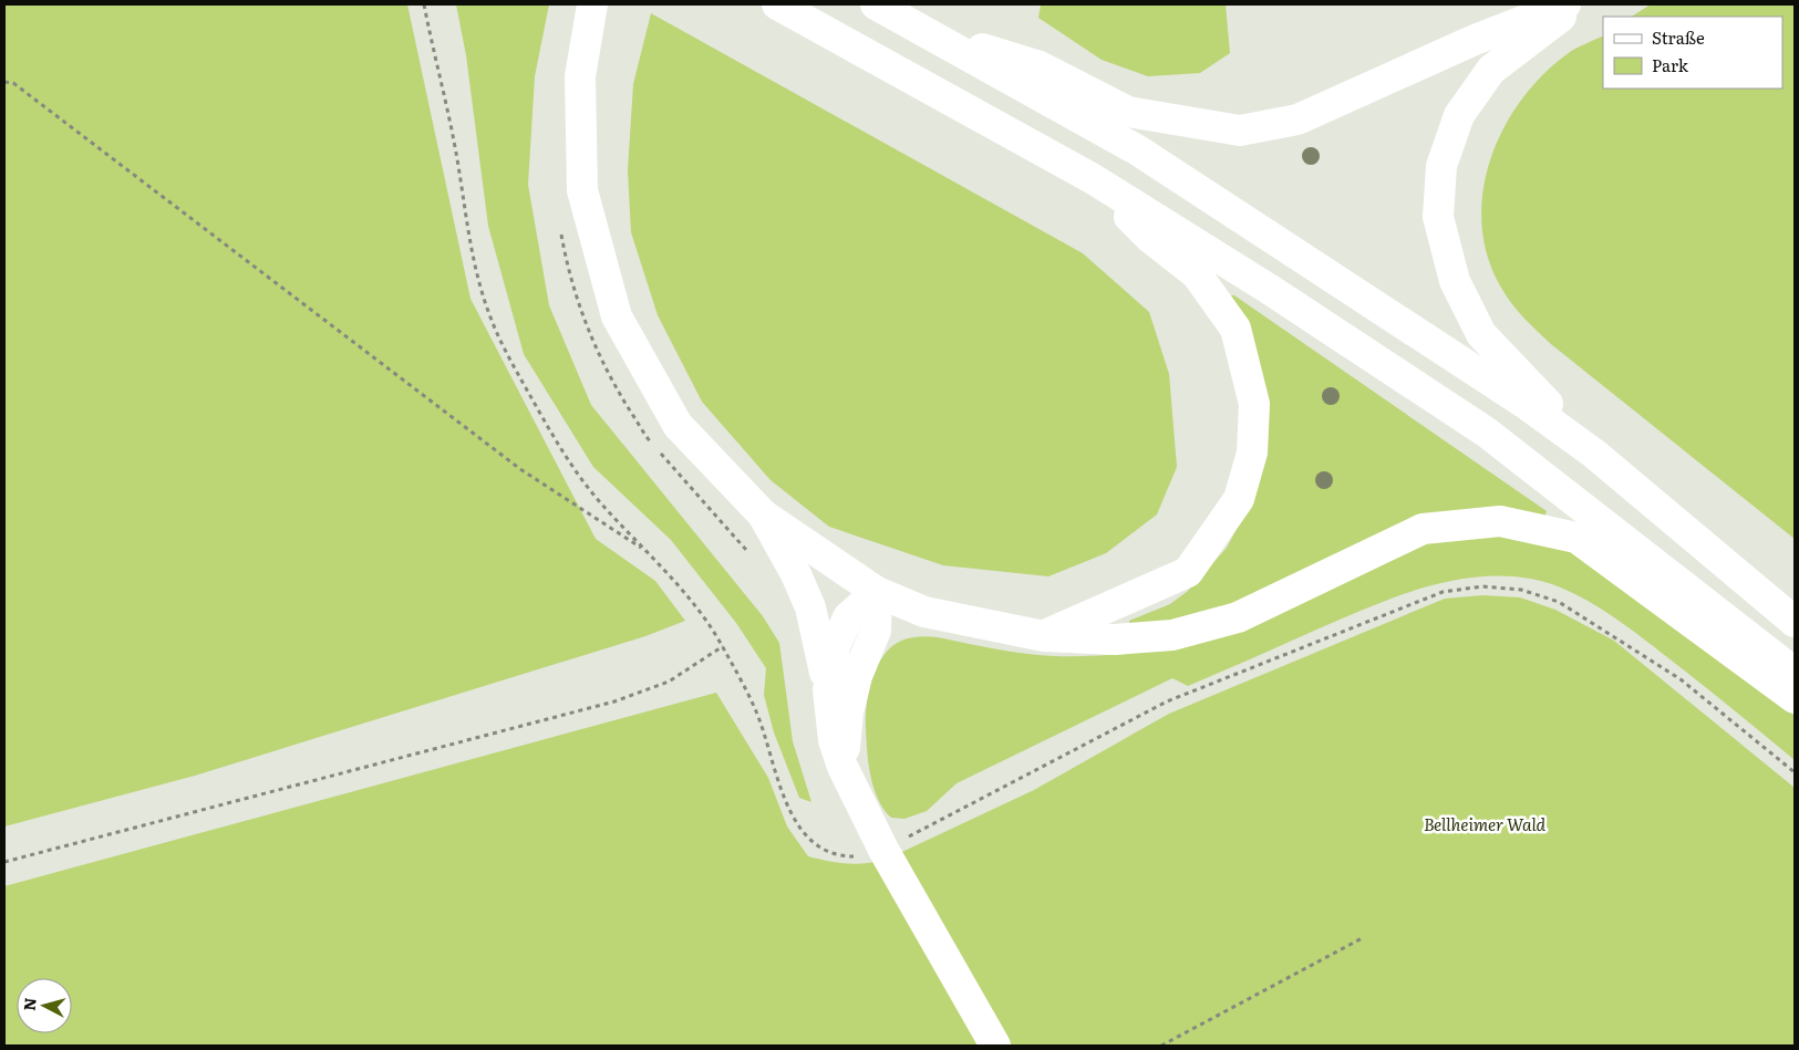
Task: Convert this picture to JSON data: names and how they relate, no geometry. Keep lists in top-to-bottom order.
{
  "parks": ["Bellheimer Wald"],
  "legend": ["Straße", "Park"],
  "north": "left"
}
